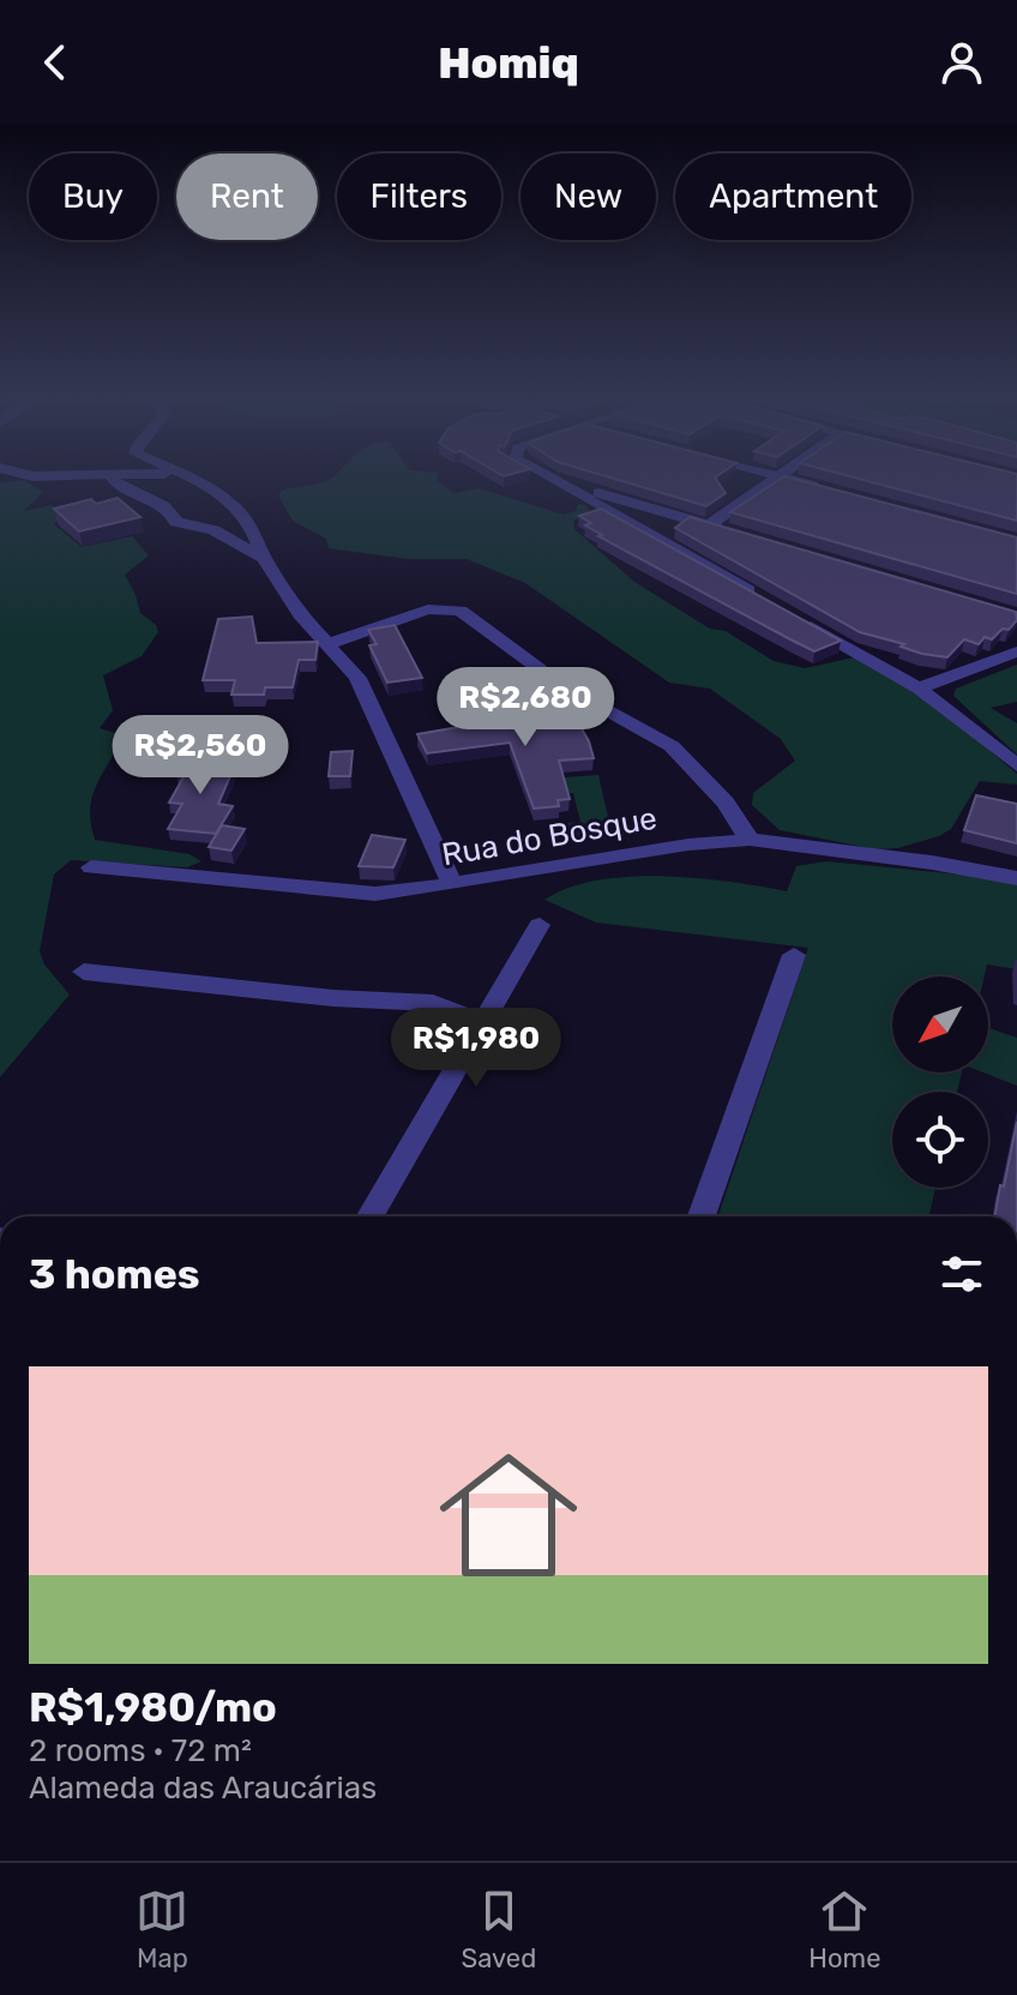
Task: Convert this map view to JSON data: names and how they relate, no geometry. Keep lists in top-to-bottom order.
{
  "streets": {
    "street": ["Rua do Bosque"]
  },
  "north": "bottom left",
  "page": {
    "header": "Homiq",
    "chip": [
      "Buy",
      "Rent",
      "Filters",
      "New",
      "Apartment"
    ],
    "price": ["R$2,680", "R$2,560", "R$1,980"],
    "heading": "3 homes",
    "list": [
      {
        "name": "R$1,980/mo",
        "note": "2 rooms · 72 m² · Alameda das Araucárias"
      }
    ],
    "tabs": ["Map", "Saved", "Home"]
  }
}
